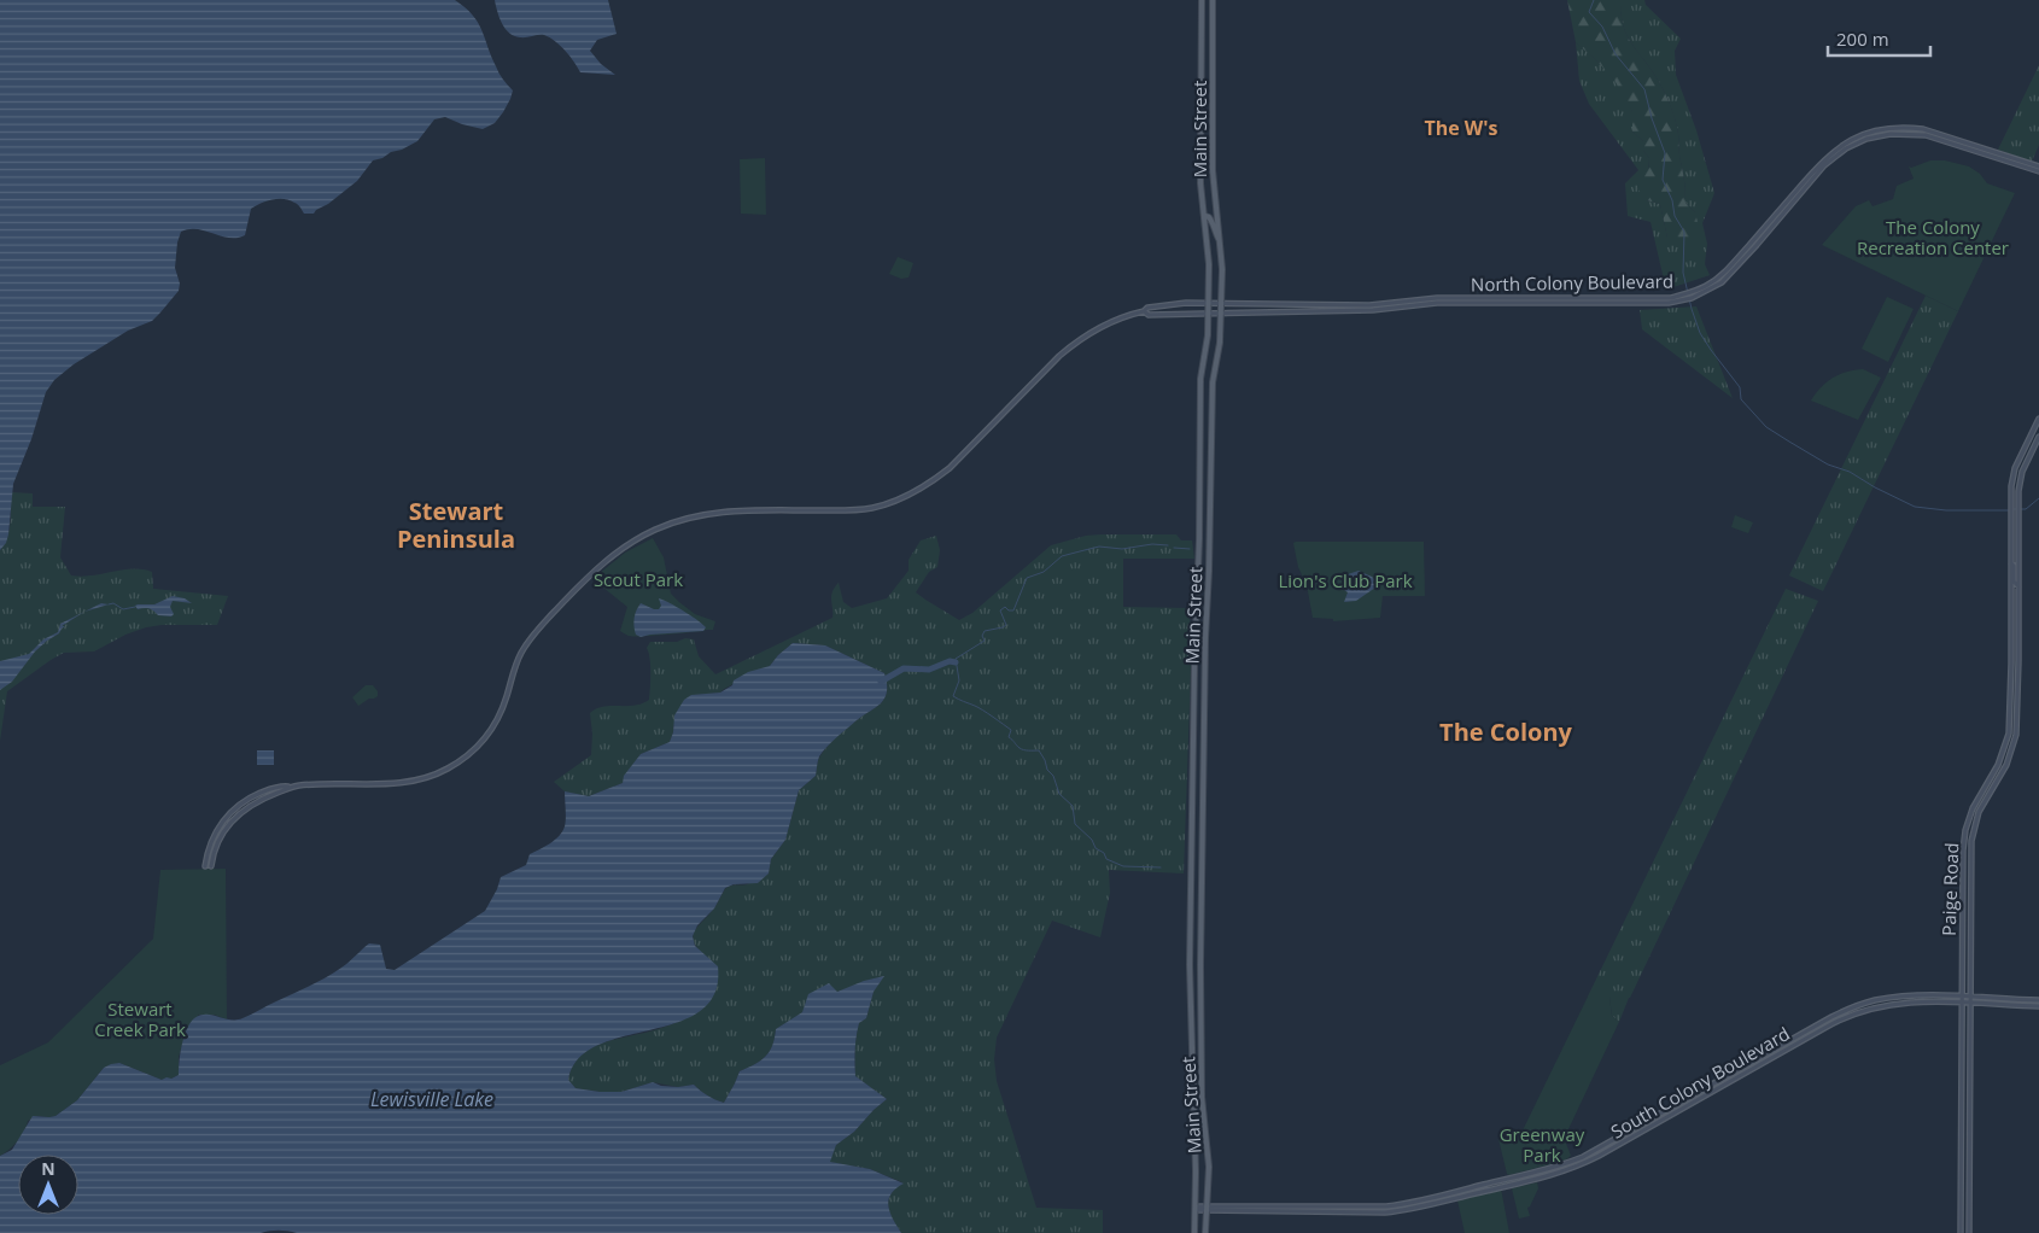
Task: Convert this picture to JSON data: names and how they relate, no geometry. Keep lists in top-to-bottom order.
{
  "streets": {
    "main road": [
      "Main Street",
      "North Colony Boulevard",
      "Paige Road",
      "South Colony Boulevard"
    ]
  },
  "crossings": [
    ["Main Street", "North Colony Boulevard"],
    ["Main Street", "South Colony Boulevard"],
    ["Paige Road", "South Colony Boulevard"]
  ],
  "districts": ["The W's", "Stewart Peninsula", "The Colony"],
  "water": ["Lewisville Lake"],
  "parks": [
    "The Colony Recreation Center",
    "Scout Park",
    "Lion's Club Park",
    "Stewart Creek Park",
    "Greenway Park"
  ],
  "scale_bar": "200 m",
  "north": "top"
}
